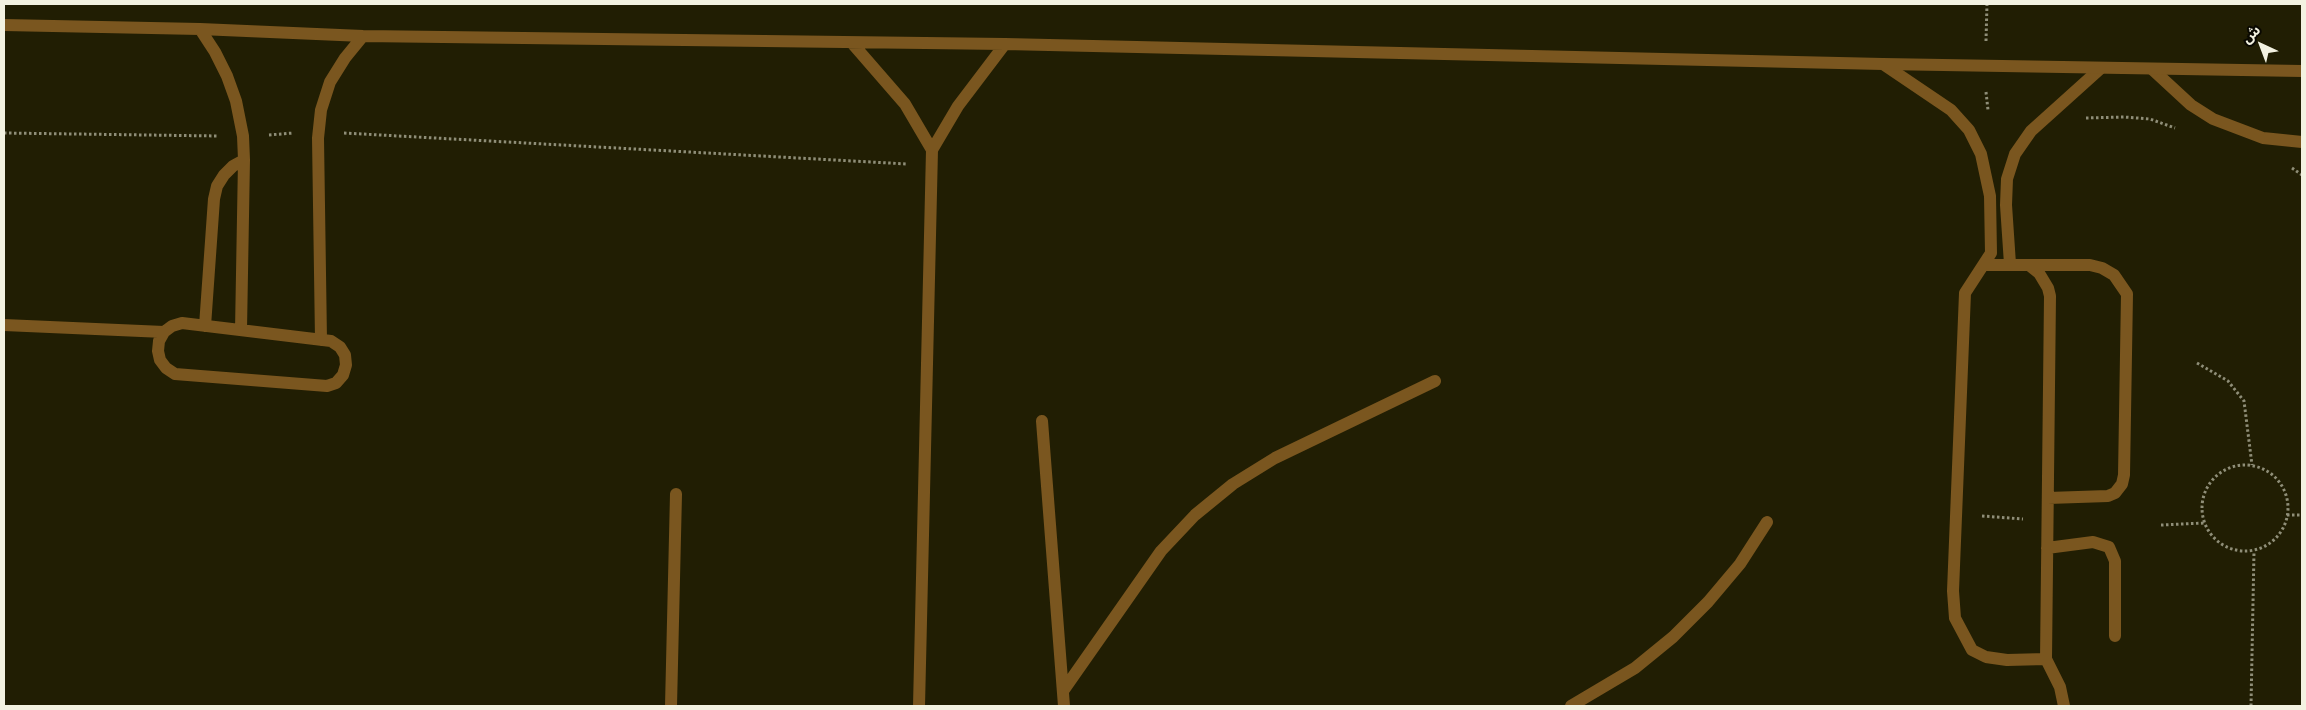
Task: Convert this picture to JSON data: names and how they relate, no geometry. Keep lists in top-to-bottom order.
{
  "north": "top left"
}
